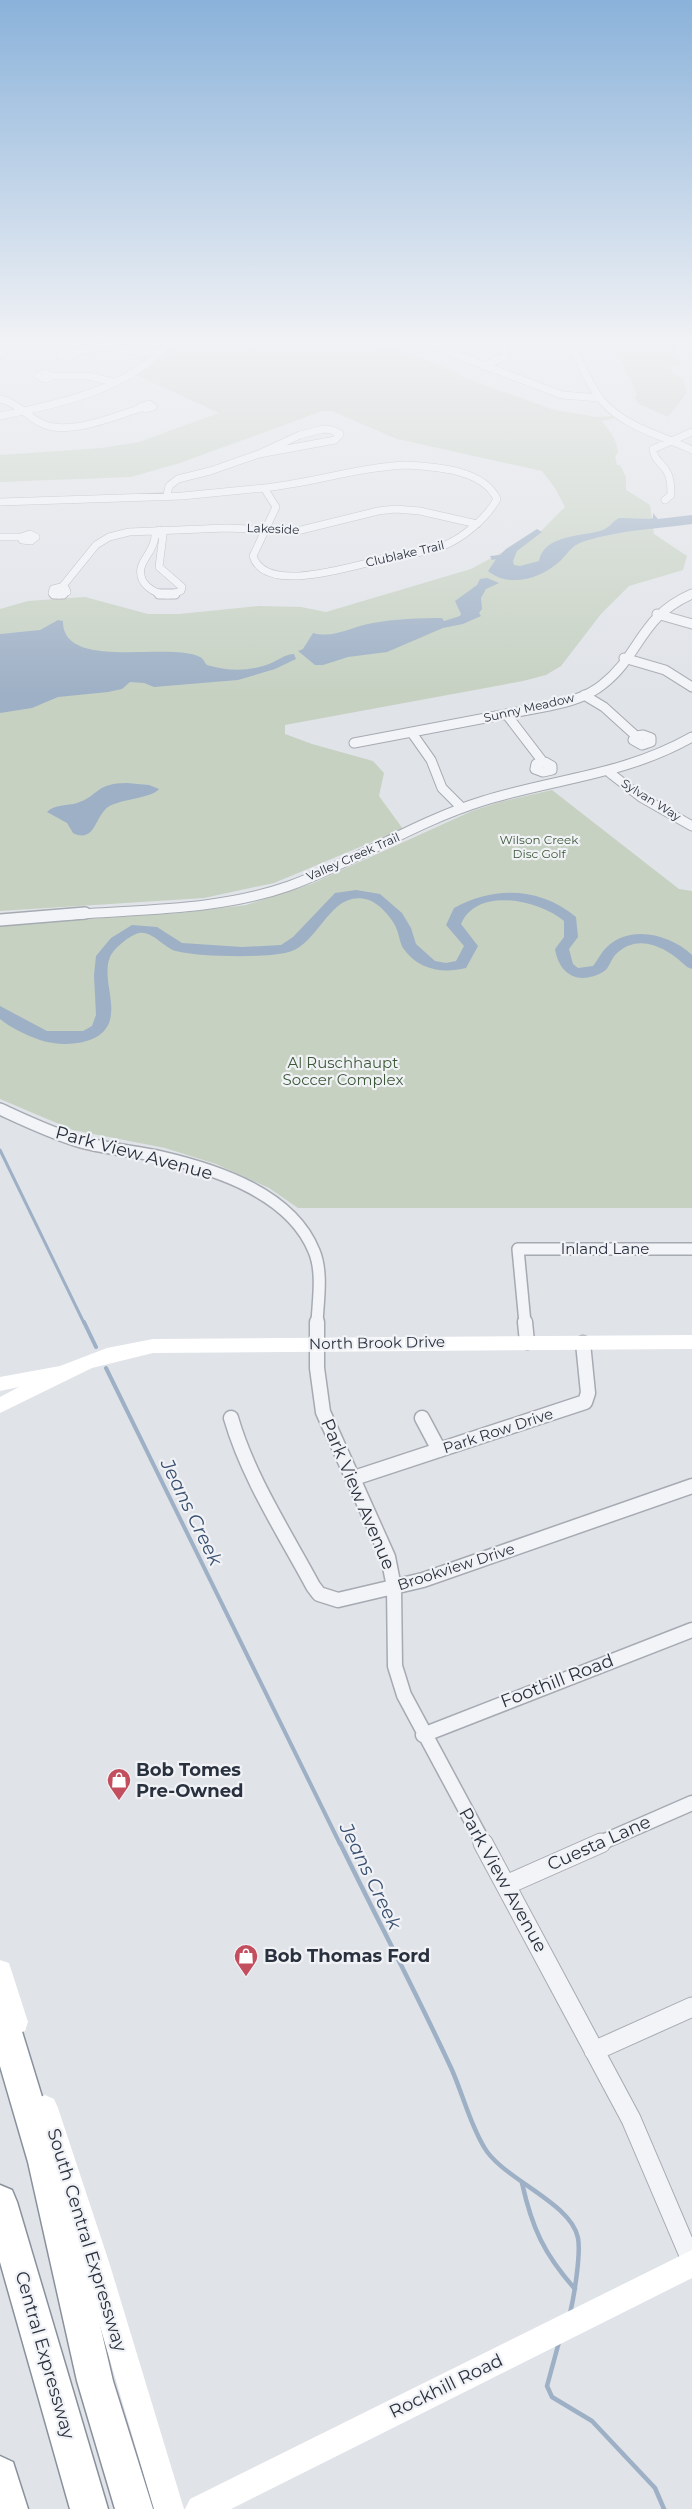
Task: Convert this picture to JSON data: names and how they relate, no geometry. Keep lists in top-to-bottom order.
{
  "streets": {
    "highway": ["Central Expressway"],
    "street": [
      "Lakeside",
      "Clublake Trail",
      "Sunny Meadow",
      "Sylvan Way",
      "Valley Creek Trail",
      "Park View Avenue",
      "Inland Lane",
      "North Brook Drive",
      "Park Row Drive",
      "Brookview Drive",
      "Foothill Road",
      "Cuesta Lane",
      "South Central Expressway",
      "Rockhill Road"
    ]
  },
  "crossings": [
    ["Lakeside", "Clublake Trail"],
    ["Sylvan Way", "Valley Creek Trail"],
    ["Park View Avenue", "North Brook Drive"],
    ["Park View Avenue", "Park Row Drive"],
    ["Park View Avenue", "Brookview Drive"],
    ["Park View Avenue", "Foothill Road"],
    ["Park View Avenue", "Cuesta Lane"],
    ["Park View Avenue", "Rockhill Road"],
    ["Inland Lane", "North Brook Drive"],
    ["North Brook Drive", "Park Row Drive"]
  ],
  "water": ["Jeans Creek"],
  "parks": ["Wilson Creek Disc Golf", "Al Ruschhaupt Soccer Complex"],
  "places": {
    "shop": ["Bob Tomes Pre-Owned", "Bob Thomas Ford"]
  }
}
